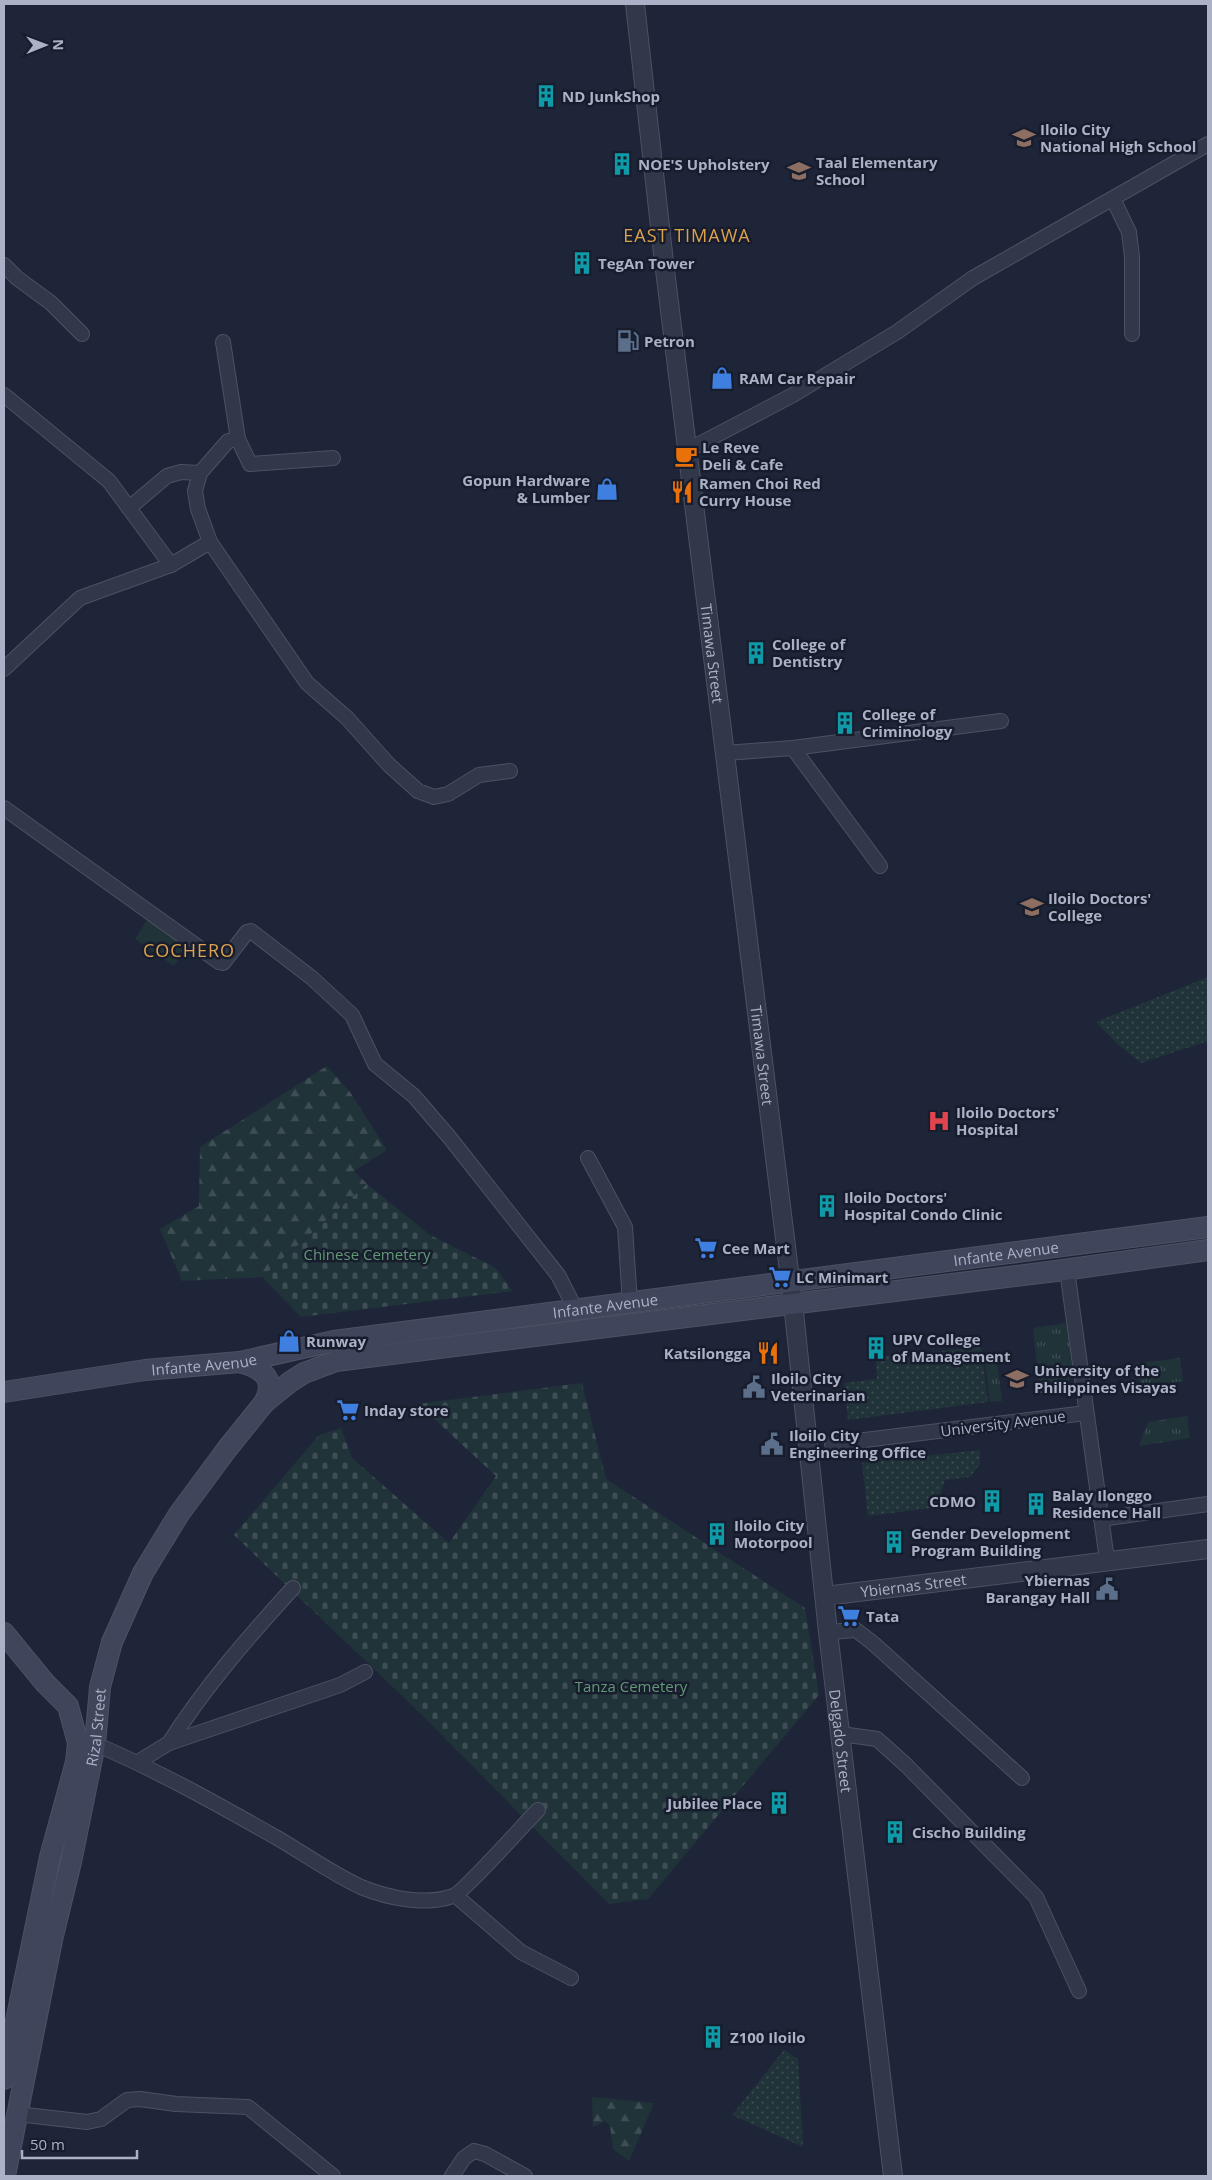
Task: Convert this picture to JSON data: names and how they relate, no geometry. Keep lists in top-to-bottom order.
{
  "streets": {
    "main road": ["Infante Avenue", "Rizal Street"],
    "street": [
      "Timawa Street",
      "University Avenue",
      "Ybiernas Street",
      "Delgado Street"
    ]
  },
  "crossings": [
    ["Timawa Street", "Infante Avenue"],
    ["Timawa Street", "Delgado Street"],
    ["Infante Avenue", "Rizal Street"],
    ["Infante Avenue", "Delgado Street"],
    ["Ybiernas Street", "Delgado Street"]
  ],
  "districts": ["EAST TIMAWA", "COCHERO"],
  "parks": ["Chinese Cemetery", "Tanza Cemetery"],
  "places": {
    "building": [
      "ND JunkShop",
      "NOE'S Upholstery",
      "TegAn Tower",
      "College of Dentistry",
      "College of Criminology",
      "Iloilo Doctors' Hospital Condo Clinic",
      "UPV College of Management",
      "CDMO",
      "Balay Ilonggo Residence Hall",
      "Iloilo City Motorpool",
      "Gender Development Program Building",
      "Jubilee Place",
      "Cischo Building",
      "Z100 Iloilo"
    ],
    "school or university": [
      "Iloilo City National High School",
      "Taal Elementary School",
      "Iloilo Doctors' College",
      "University of the Philippines Visayas"
    ],
    "fuel station": ["Petron"],
    "shop": ["RAM Car Repair", "Gopun Hardware & Lumber", "Runway"],
    "cafe": ["Le Reve Deli & Cafe"],
    "restaurant": ["Ramen Choi Red Curry House", "Katsilongga"],
    "hospital": ["Iloilo Doctors' Hospital"],
    "supermarket": [
      "Cee Mart",
      "LC Minimart",
      "Inday store",
      "Tata"
    ],
    "public building": ["Iloilo City Veterinarian", "Iloilo City Engineering Office", "Ybiernas Barangay Hall"]
  },
  "scale_bar": "50 m",
  "north": "right"
}
